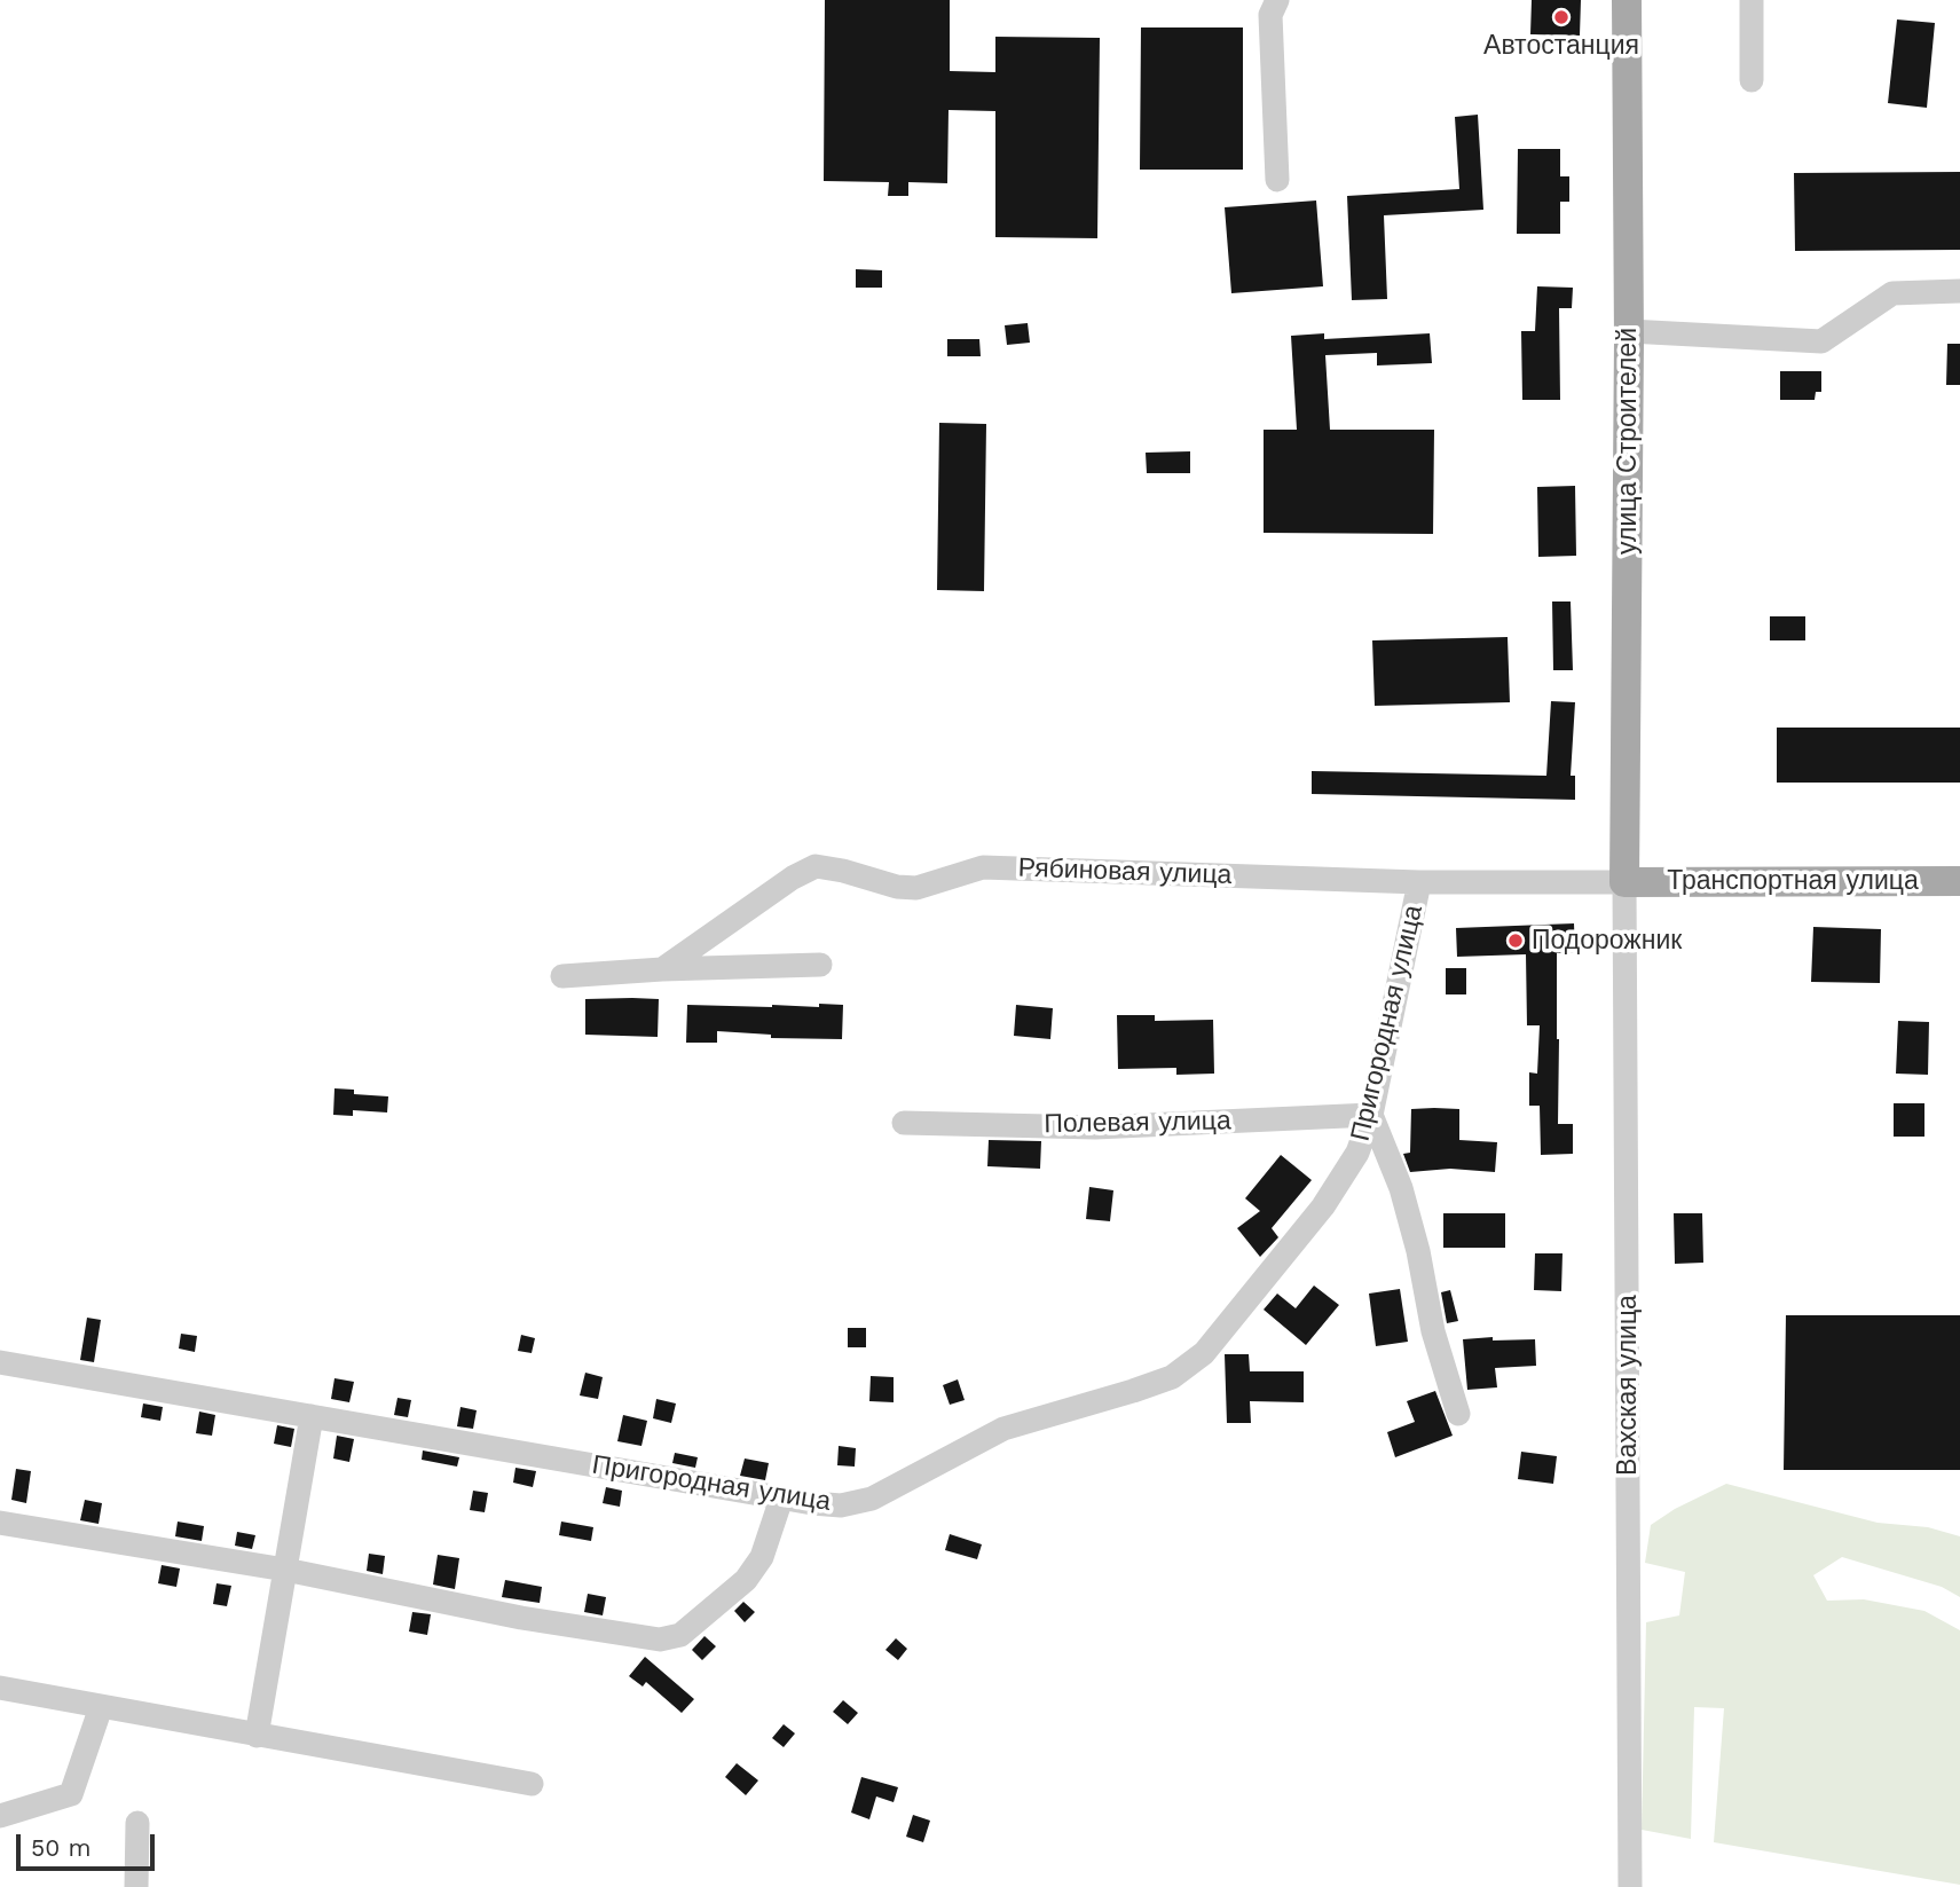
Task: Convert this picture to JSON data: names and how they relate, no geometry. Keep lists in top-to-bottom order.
{
  "streets": {
    "main road": ["улица Строителей", "Транспортная улица"],
    "street": [
      "Рябиновая улица",
      "Пригородная улица",
      "Полевая улица",
      "Вахская улица"
    ]
  },
  "crossings": [
    ["улица Строителей", "Рябиновая улица"],
    ["улица Строителей", "Транспортная улица"],
    ["улица Строителей", "Вахская улица"],
    ["Рябиновая улица", "Транспортная улица"],
    ["Рябиновая улица", "Пригородная улица"],
    ["Рябиновая улица", "Вахская улица"],
    ["Транспортная улица", "Вахская улица"],
    ["Пригородная улица", "Полевая улица"]
  ],
  "places": ["Автостанция", "Подорожник"],
  "scale_bar": "50 m"
}
